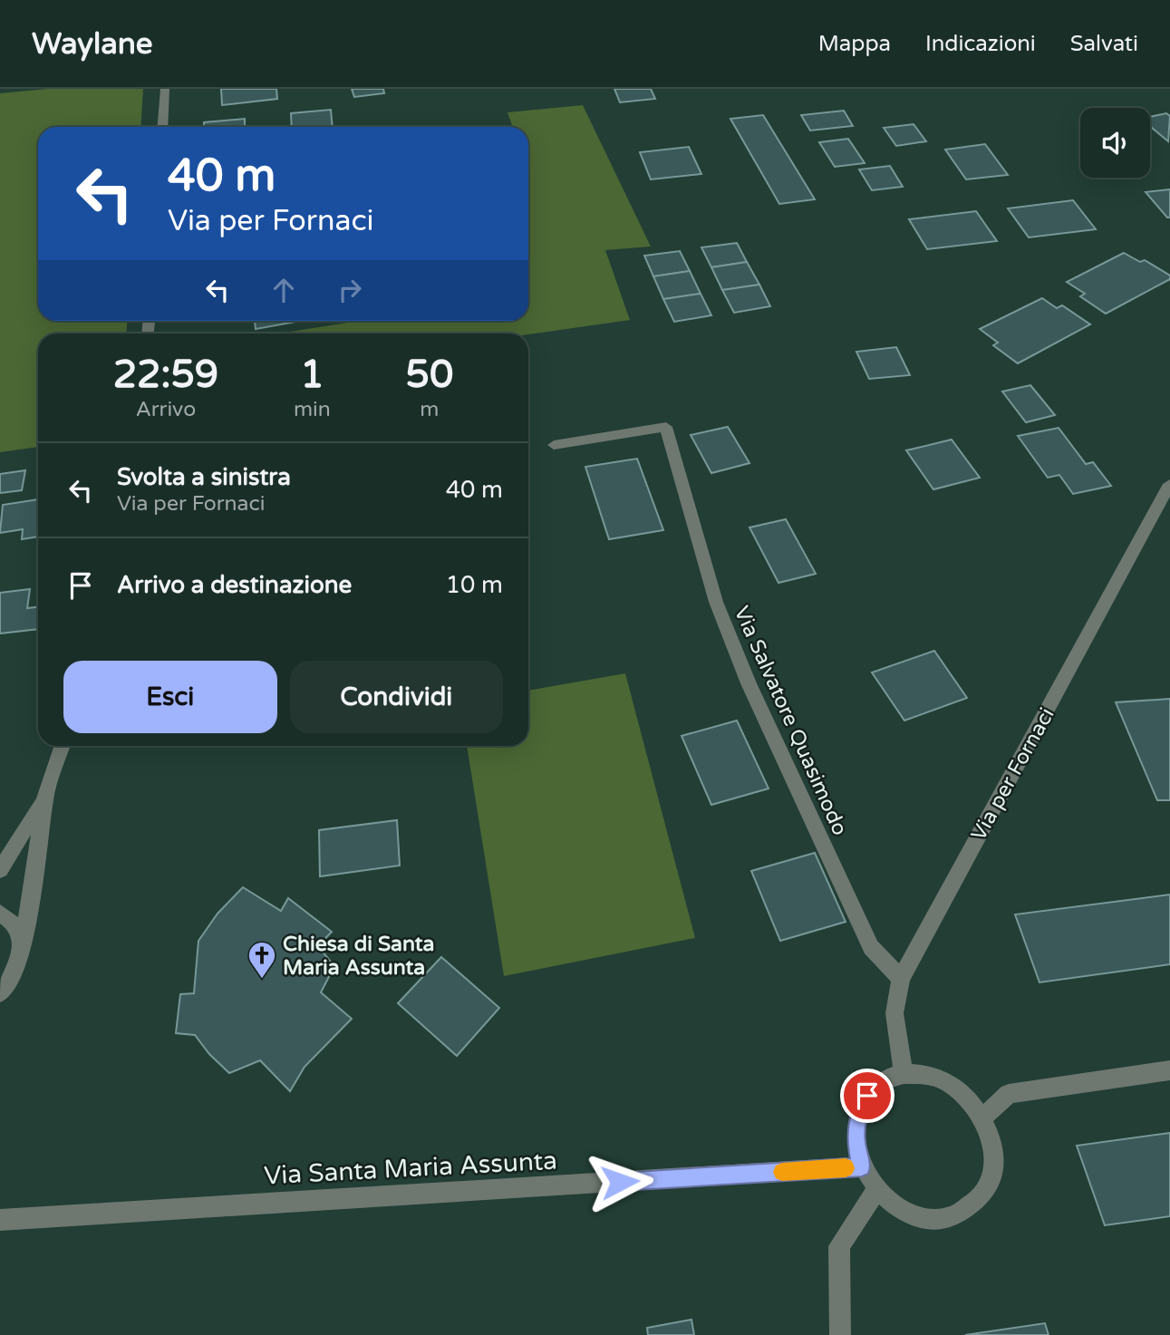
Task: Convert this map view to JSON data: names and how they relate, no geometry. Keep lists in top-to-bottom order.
{
  "streets": {
    "street": ["Via Salvatore Quasimodo", "Via per Fornaci", "Via Santa Maria Assunta"]
  },
  "crossings": [
    ["Via Salvatore Quasimodo", "Via per Fornaci"],
    ["Via per Fornaci", "Via Santa Maria Assunta"]
  ],
  "places": {
    "church": ["Chiesa di Santa Maria Assunta"]
  },
  "page": {
    "header": "Waylane",
    "nav": ["Mappa", "Indicazioni", "Salvati"],
    "turn": ["40 m", "Via per Fornaci"],
    "eta": [
      "22:59",
      "Arrivo",
      "1",
      "min",
      "50",
      "m"
    ],
    "list": [
      {
        "name": "Svolta a sinistra",
        "note": "Via per Fornaci",
        "value": "40 m"
      },
      {
        "name": "Arrivo a destinazione",
        "value": "10 m"
      }
    ],
    "buttons": ["Esci", "Condividi"]
  }
}
